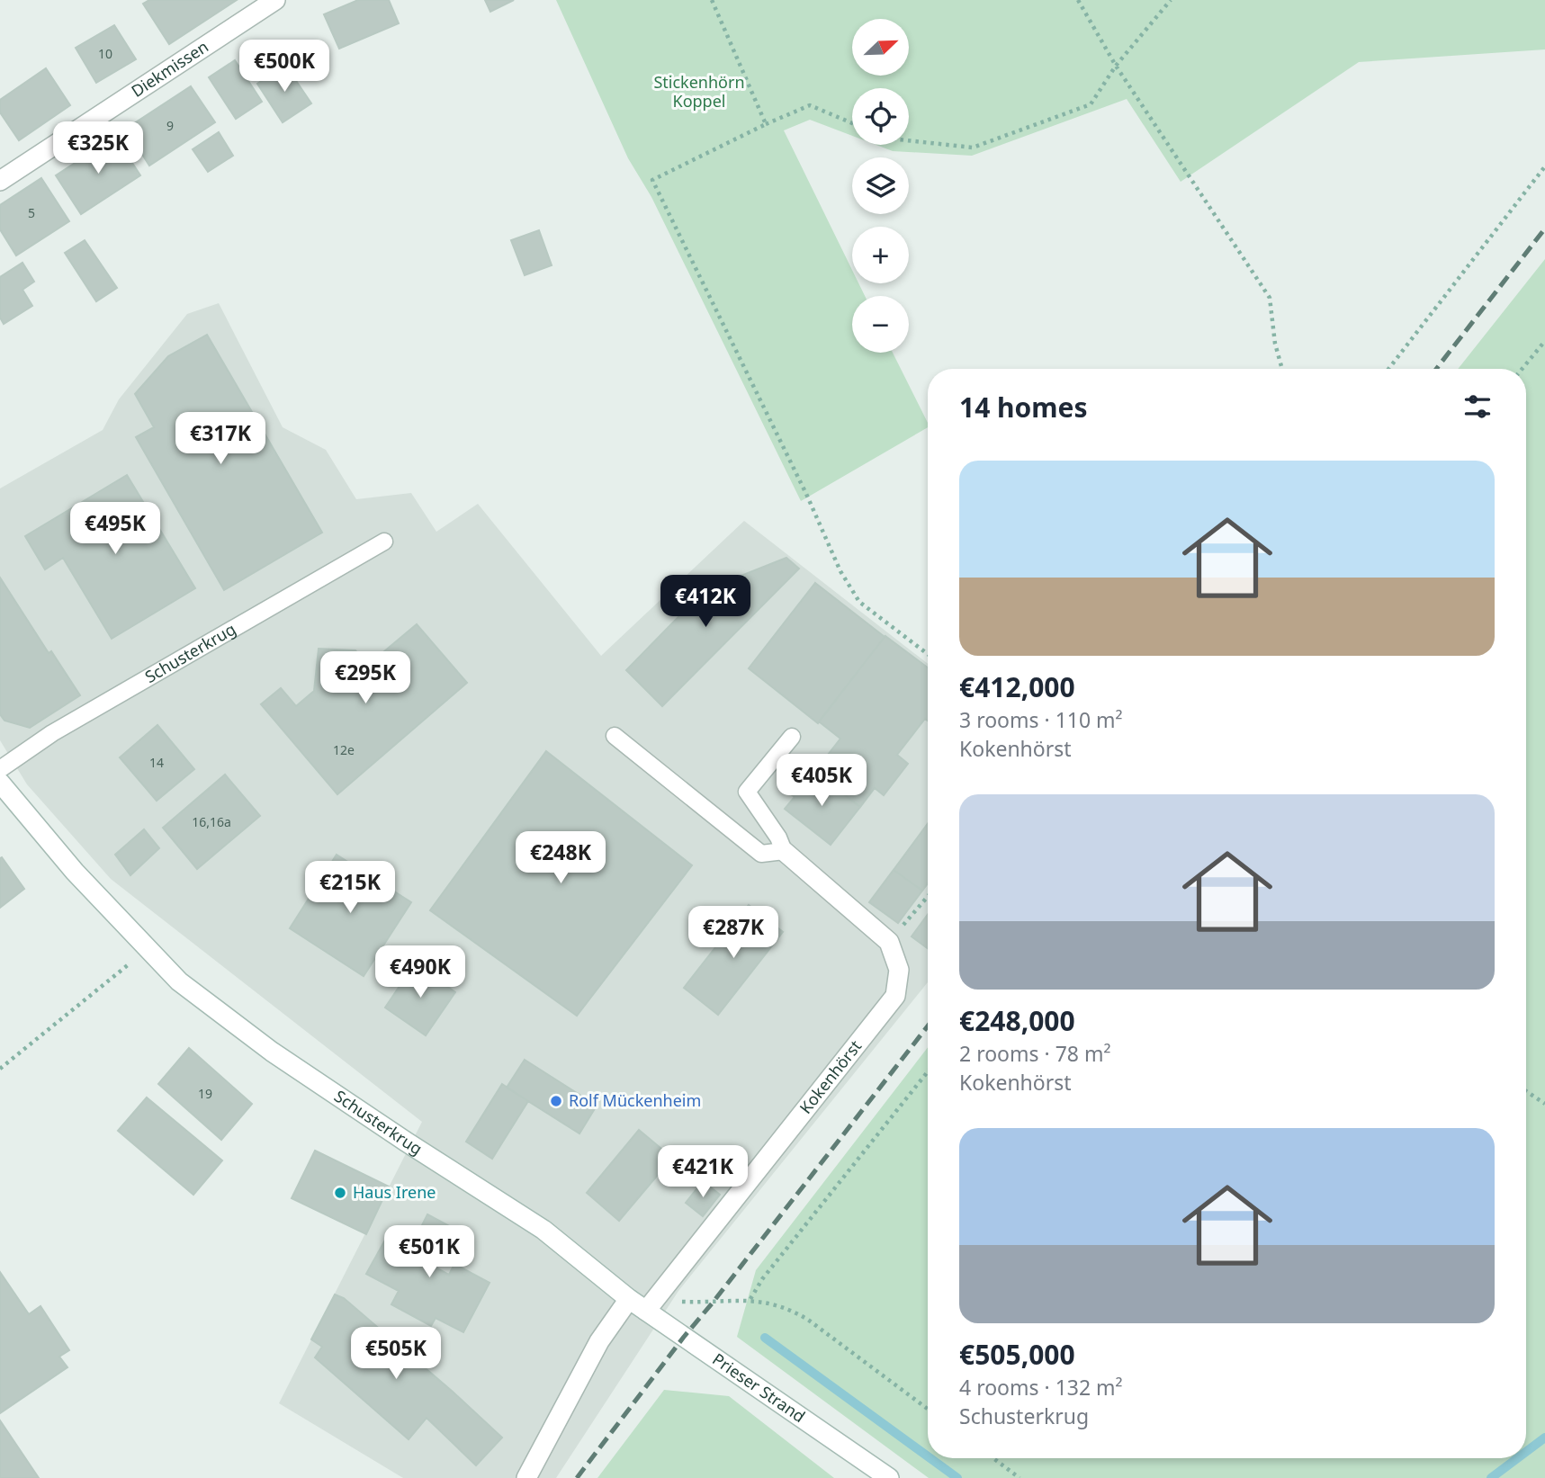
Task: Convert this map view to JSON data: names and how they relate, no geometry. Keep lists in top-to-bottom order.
{
  "streets": {
    "street": [
      "Diekmissen",
      "Schusterkrug",
      "Kokenhörst",
      "Prieser Strand"
    ]
  },
  "crossings": [
    ["Schusterkrug", "Prieser Strand"],
    ["Kokenhörst", "Prieser Strand"]
  ],
  "parks": ["Stickenhörn Koppel"],
  "places": ["Rolf Mückenheim", "Haus Irene"],
  "house_numbers": [
    "10",
    "9",
    "5",
    "12e",
    "14",
    "16,16a",
    "19"
  ],
  "north": "top right",
  "page": {
    "map_buttons": ["+", "−"],
    "price": [
      "€500K",
      "€325K",
      "€317K",
      "€495K",
      "€412K",
      "€295K",
      "€405K",
      "€248K",
      "€215K",
      "€287K",
      "€490K",
      "€421K",
      "€501K",
      "€505K"
    ],
    "heading": "14 homes",
    "list": [
      {
        "name": "€412,000",
        "note": "3 rooms · 110 m² · Kokenhörst"
      },
      {
        "name": "€248,000",
        "note": "2 rooms · 78 m² · Kokenhörst"
      },
      {
        "name": "€505,000",
        "note": "4 rooms · 132 m² · Schusterkrug"
      }
    ]
  }
}
